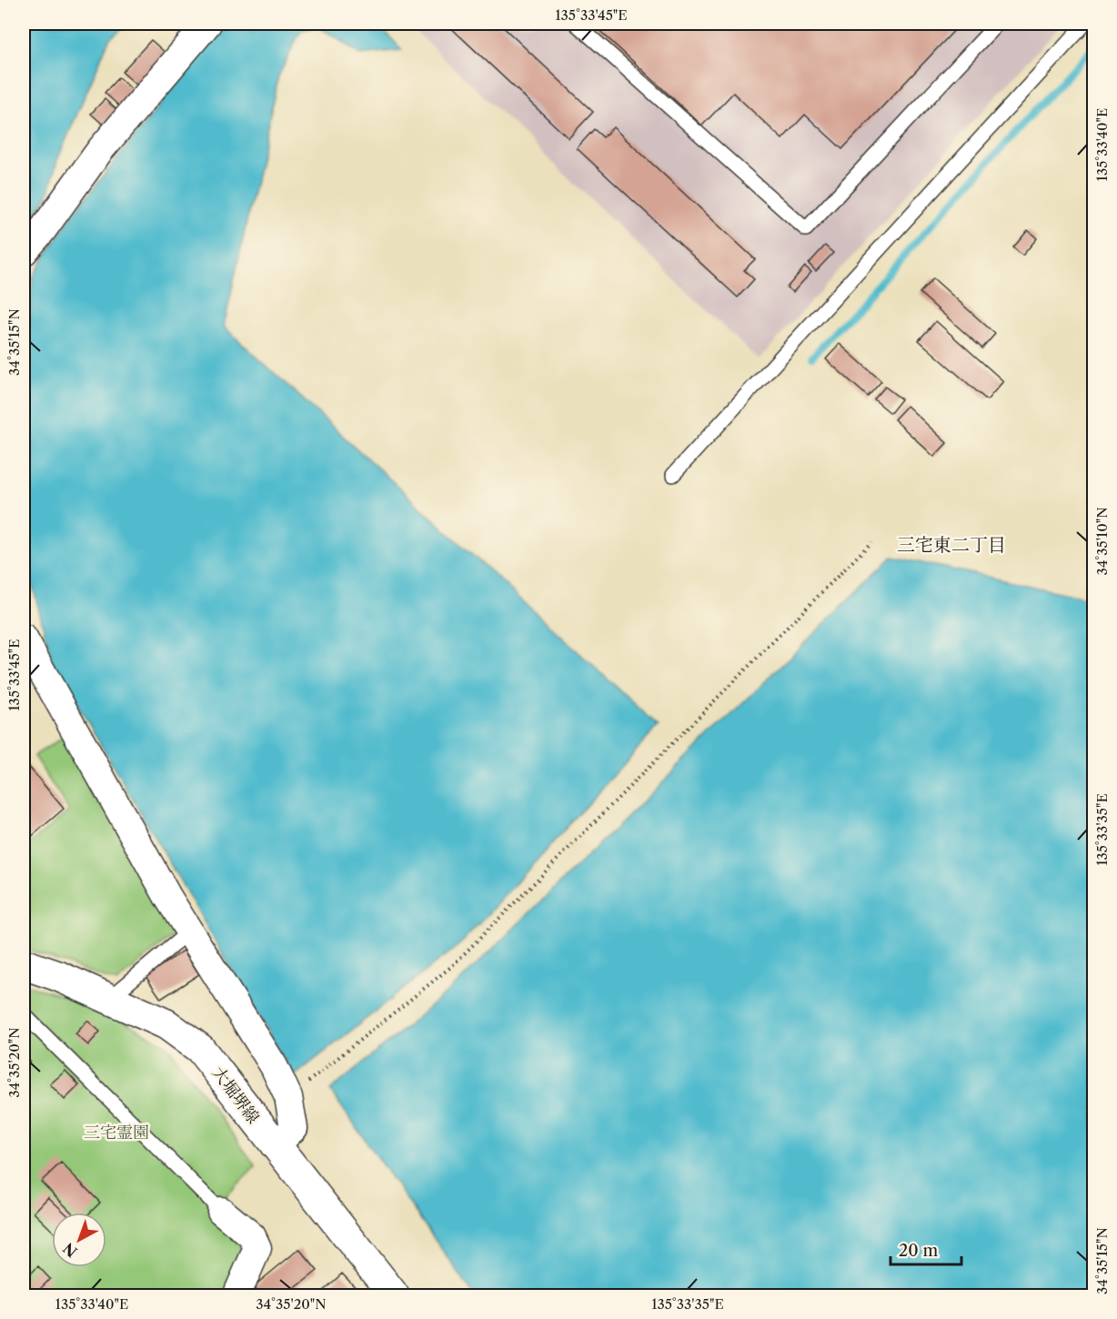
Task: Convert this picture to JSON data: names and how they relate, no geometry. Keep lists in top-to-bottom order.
{
  "streets": {
    "main road": ["大堀堺線"]
  },
  "districts": ["三宅東二丁目"],
  "parks": ["三宅霊園"],
  "scale_bar": "20 m",
  "north": "bottom left",
  "coordinates": [
    "135°33'45\"E",
    "135°33'40\"E",
    "34°35'15\"N",
    "34°35'10\"N",
    "135°33'35\"E",
    "34°35'20\"N"
  ]
}
